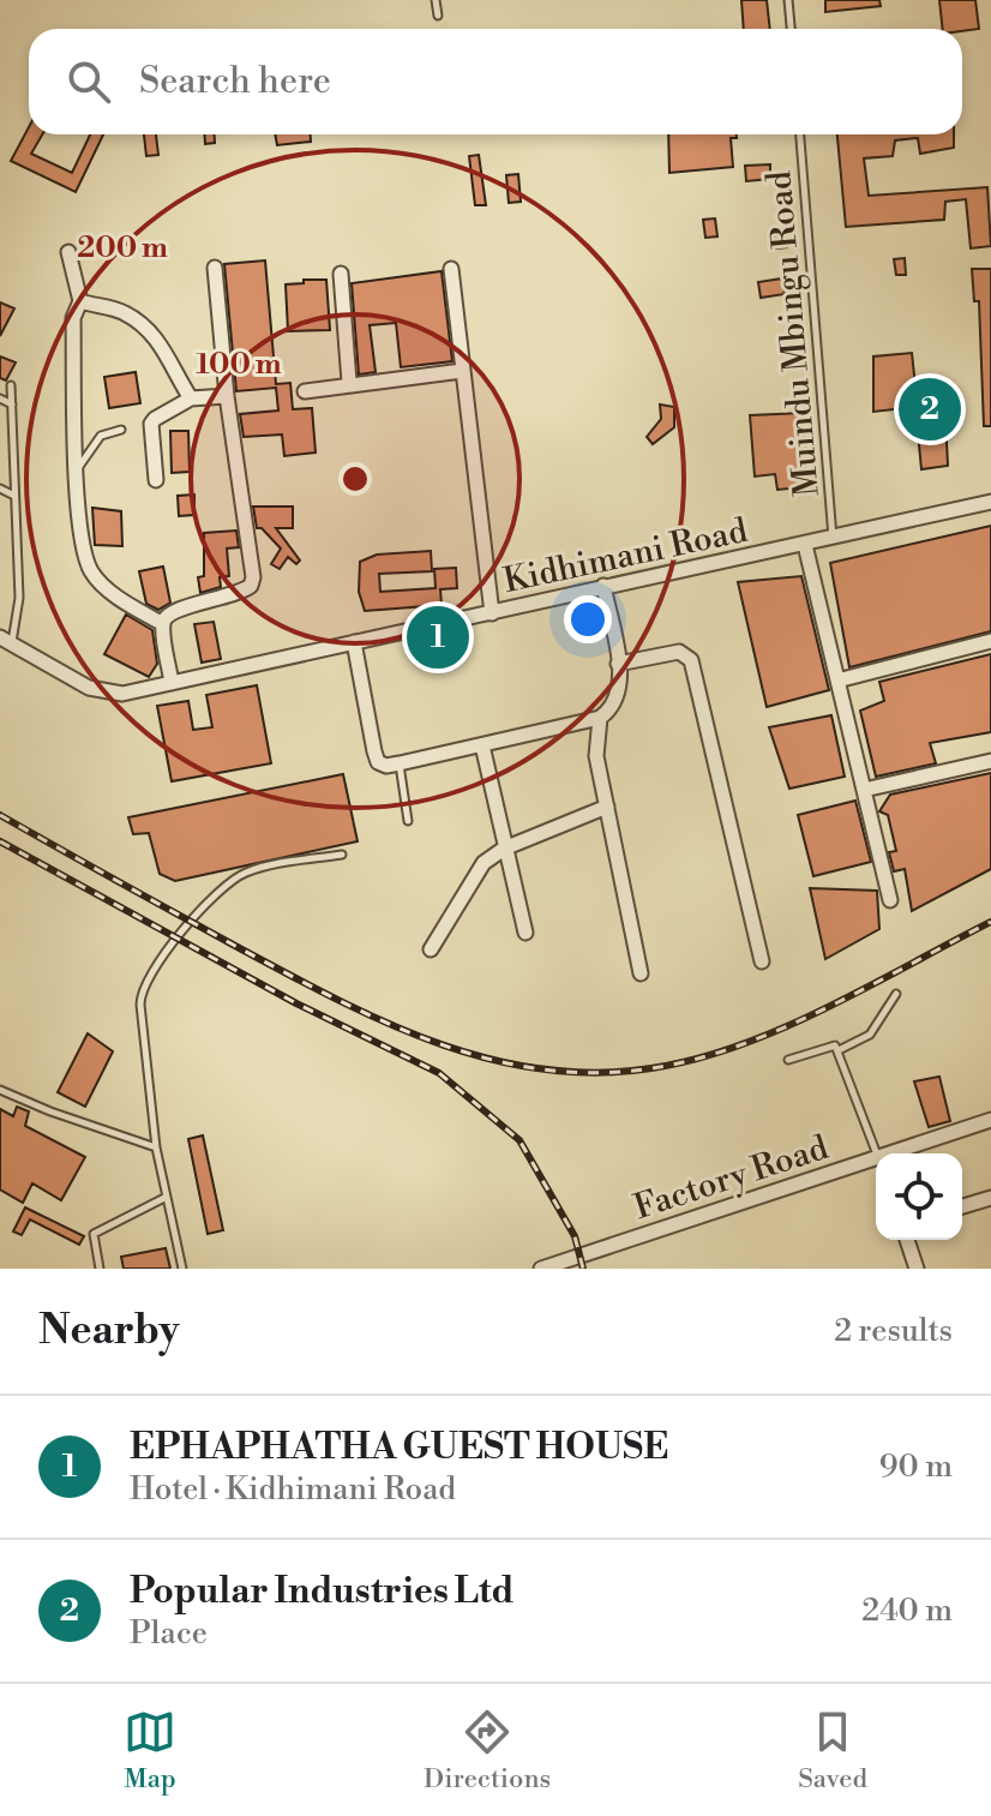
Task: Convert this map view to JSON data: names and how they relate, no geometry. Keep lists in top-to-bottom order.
{
  "streets": {
    "street": ["Kidhimani Road", "Factory Road"],
    "lane": ["Muindu Mbingu Road"]
  },
  "crossings": [
    ["Muindu Mbingu Road", "Kidhimani Road"]
  ],
  "page": {
    "search": "Search here",
    "pins": ["2", "1"],
    "heading": ["Nearby", "2 results"],
    "list": [
      {
        "mark": "1",
        "name": "EPHAPHATHA GUEST HOUSE",
        "note": "Hotel · Kidhimani Road",
        "value": "90 m"
      },
      {
        "mark": "2",
        "name": "Popular Industries Ltd",
        "note": "Place",
        "value": "240 m"
      }
    ],
    "nav": ["Map", "Directions", "Saved"]
  },
  "rings": ["200 m", "100 m"]
}
